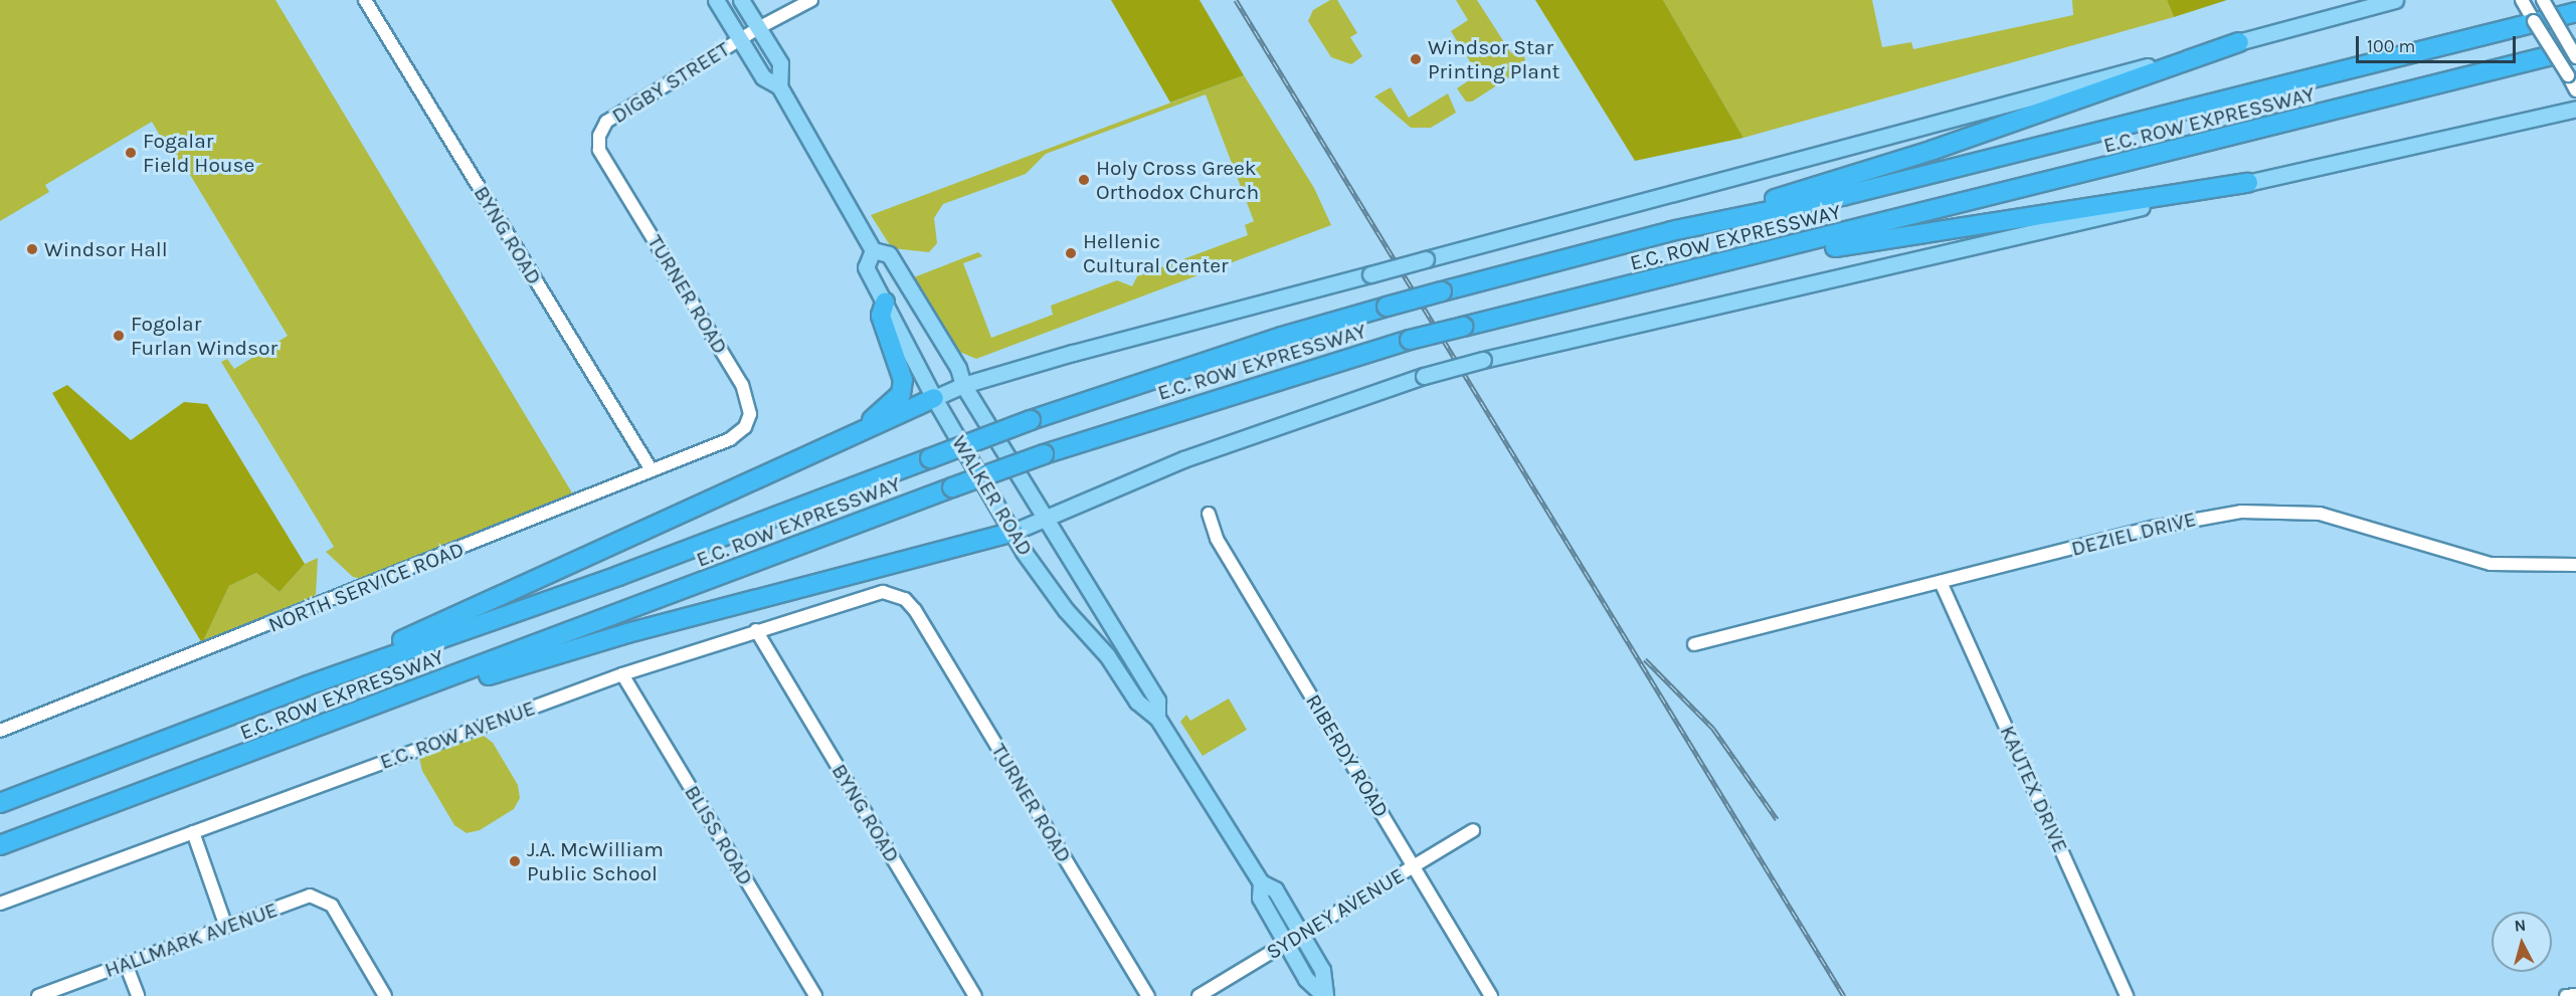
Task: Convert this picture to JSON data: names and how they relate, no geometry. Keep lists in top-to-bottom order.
{
  "streets": {
    "highway": ["E.C. ROW EXPRESSWAY"],
    "main road": ["WALKER ROAD"],
    "street": [
      "DIGBY STREET",
      "BYNG ROAD",
      "TURNER ROAD",
      "DEZIEL DRIVE",
      "NORTH SERVICE ROAD",
      "E.C. ROW AVENUE",
      "RIBERDY ROAD",
      "KAUTEX DRIVE",
      "BLISS ROAD",
      "SYDNEY AVENUE",
      "HALLMARK AVENUE"
    ]
  },
  "crossings": [
    ["DIGBY STREET", "TURNER ROAD"],
    ["DIGBY STREET", "WALKER ROAD"],
    ["BYNG ROAD", "NORTH SERVICE ROAD"],
    ["BYNG ROAD", "E.C. ROW AVENUE"],
    ["TURNER ROAD", "NORTH SERVICE ROAD"],
    ["TURNER ROAD", "E.C. ROW AVENUE"],
    ["WALKER ROAD", "SYDNEY AVENUE"],
    ["DEZIEL DRIVE", "KAUTEX DRIVE"],
    ["E.C. ROW AVENUE", "BLISS ROAD"],
    ["RIBERDY ROAD", "SYDNEY AVENUE"]
  ],
  "places": [
    "Windsor Star Printing Plant",
    "Fogalar Field House",
    "Holy Cross Greek Orthodox Church",
    "Windsor Hall",
    "Hellenic Cultural Center",
    "Fogolar Furlan Windsor",
    "J.A. McWilliam Public School"
  ],
  "scale_bar": "100 m",
  "north": "top"
}
